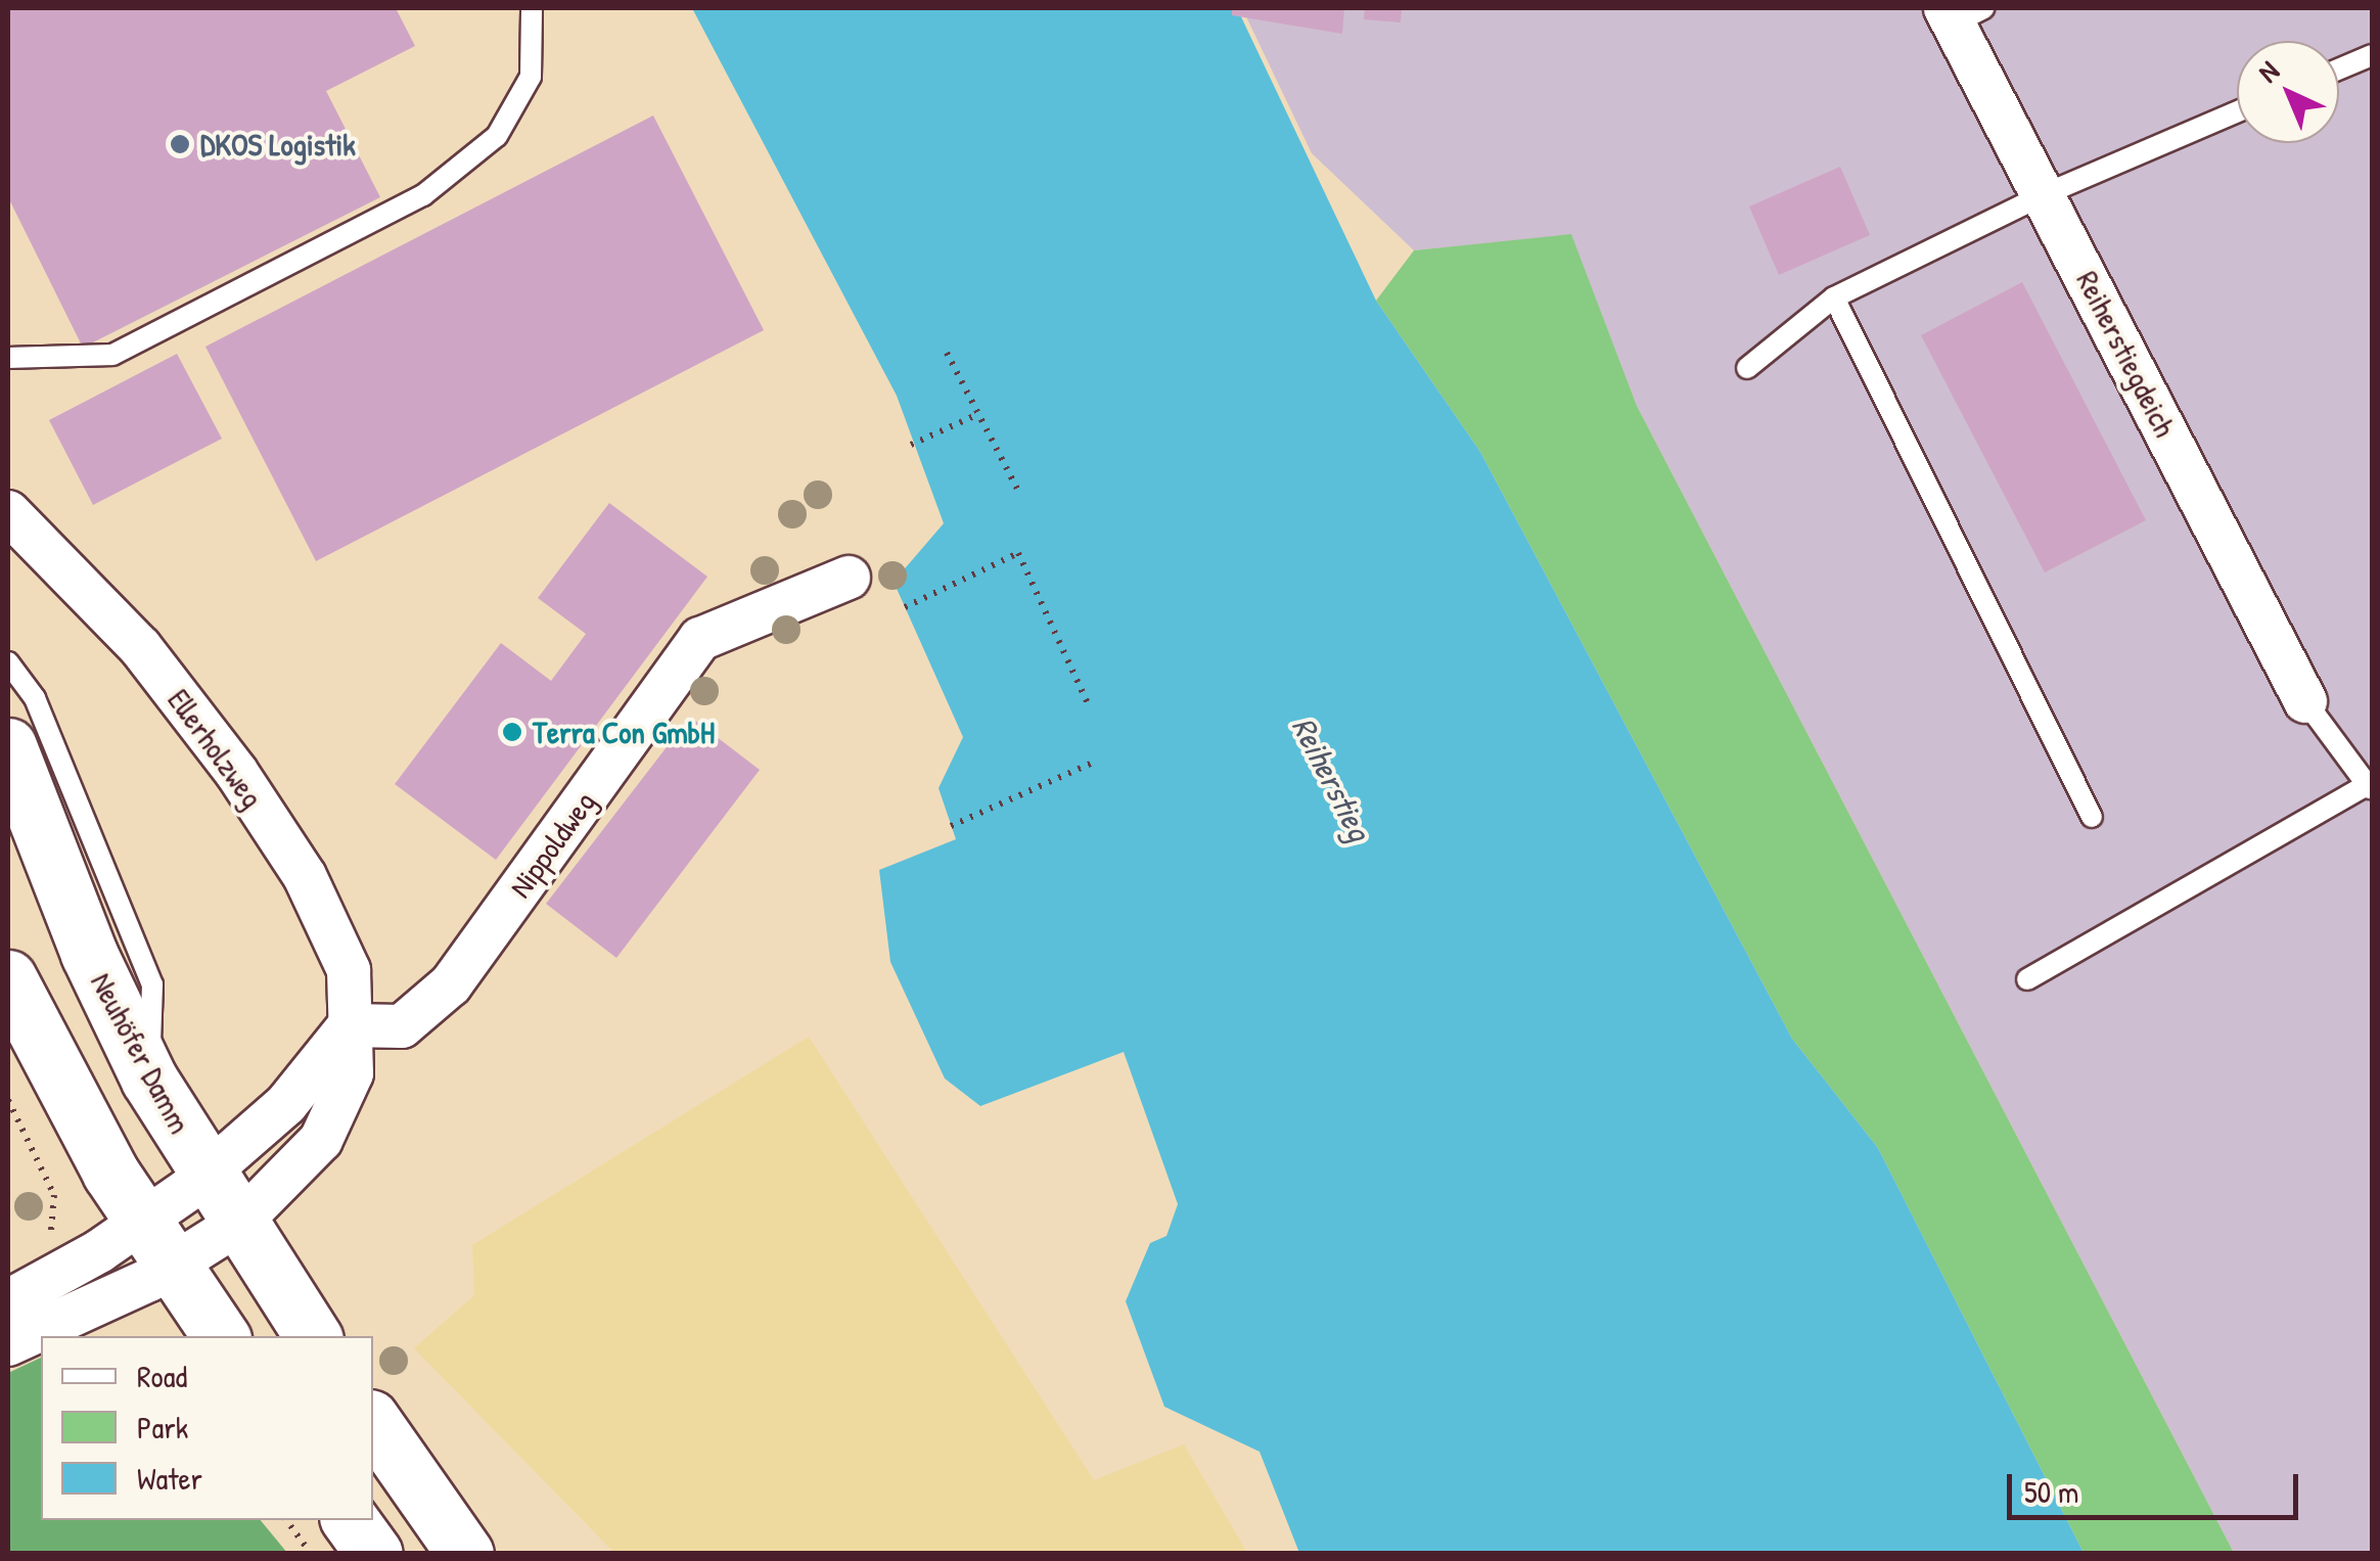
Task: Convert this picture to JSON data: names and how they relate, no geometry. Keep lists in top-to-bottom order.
{
  "streets": {
    "main road": ["Neuhöfer Damm"],
    "street": ["Reiherstiegdeich", "Ellerholzweg", "Nippoldweg"]
  },
  "crossings": [
    ["Ellerholzweg", "Nippoldweg"],
    ["Ellerholzweg", "Neuhöfer Damm"]
  ],
  "water": ["Reiherstieg"],
  "places": ["DKOS Logistik", "Terra Con GmbH"],
  "legend": ["Road", "Park", "Water"],
  "scale_bar": "50 m",
  "north": "top left"
}
